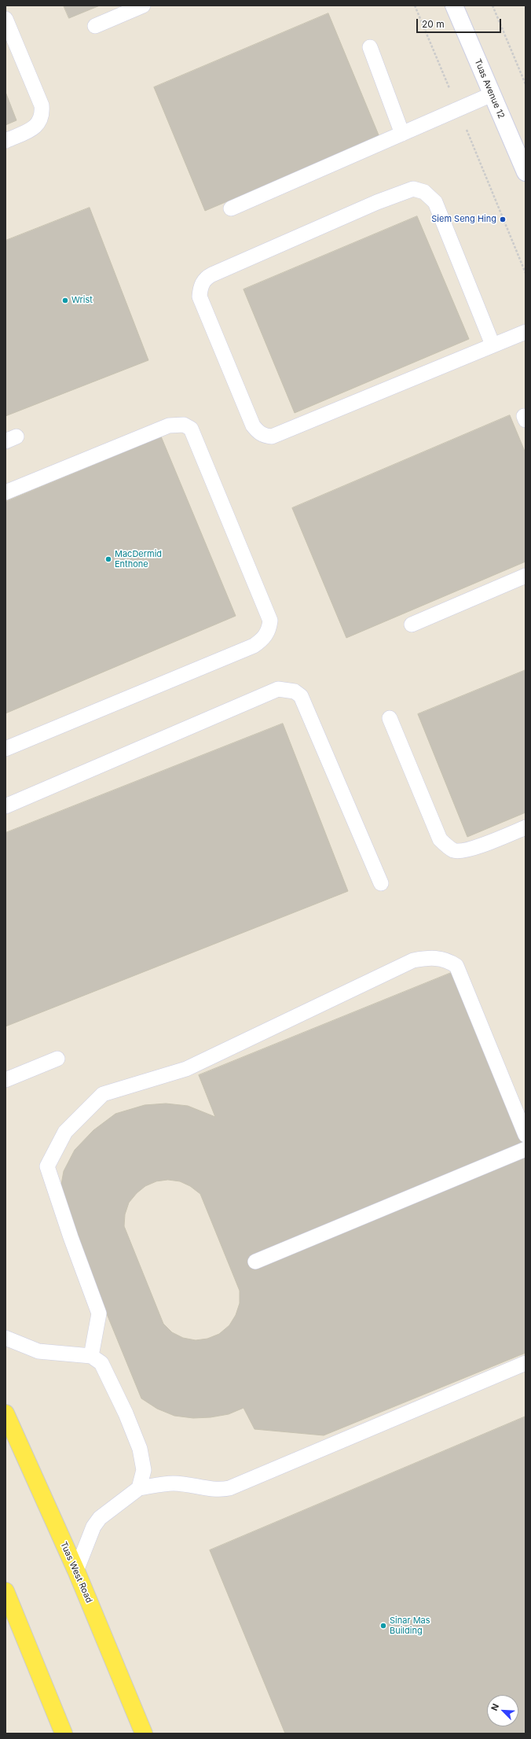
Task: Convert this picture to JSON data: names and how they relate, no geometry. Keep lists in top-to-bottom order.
{
  "streets": {
    "main road": ["Tuas West Road"],
    "street": ["Tuas Avenue 12"]
  },
  "places": [
    "Siem Seng Hing",
    "Wrist",
    "MacDermid Enthone",
    "Sinar Mas Building"
  ],
  "scale_bar": "20 m",
  "north": "top left"
}
